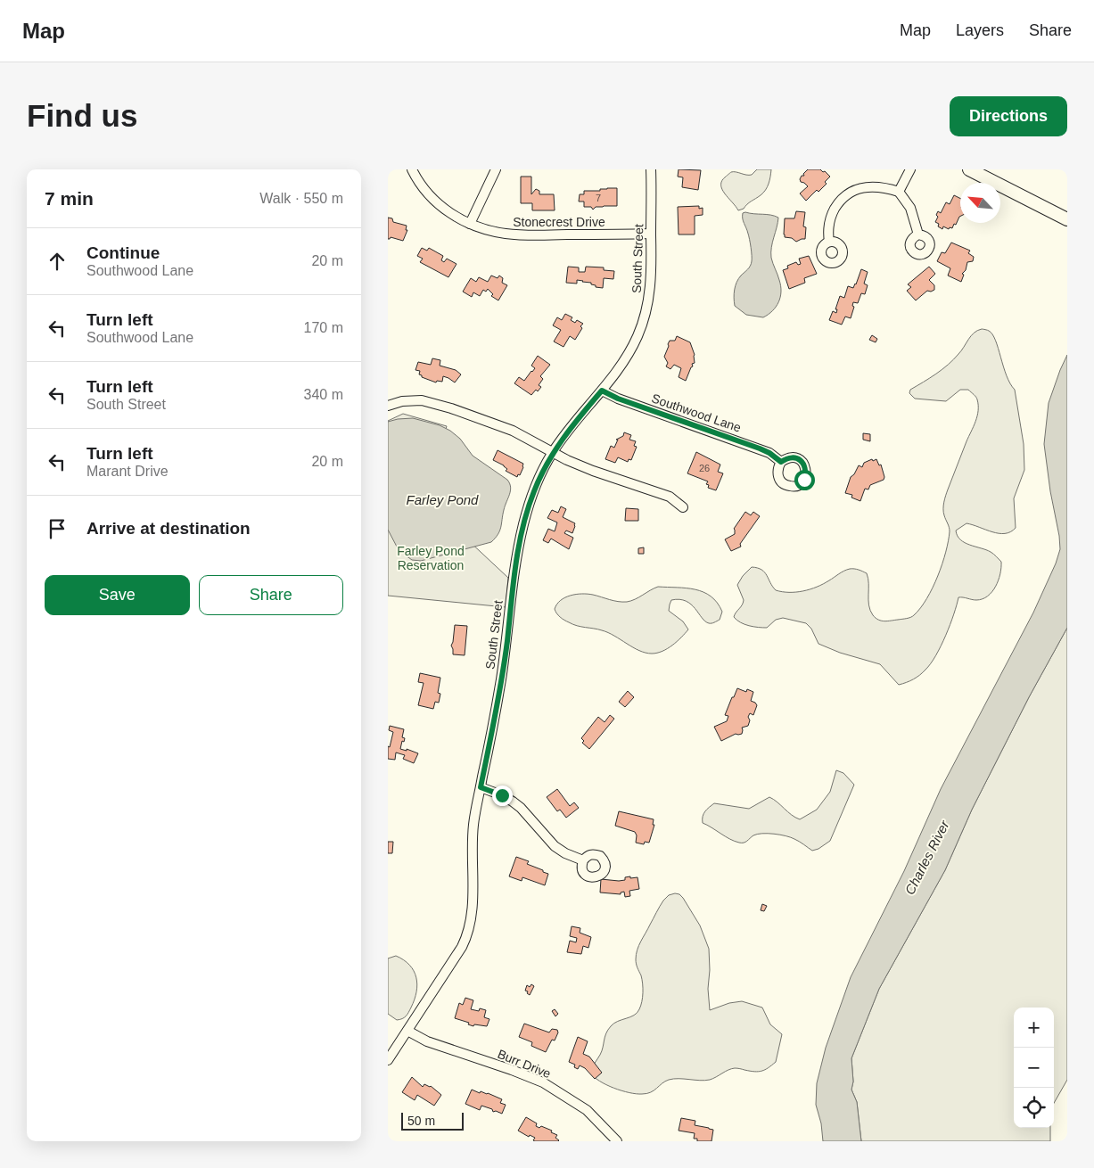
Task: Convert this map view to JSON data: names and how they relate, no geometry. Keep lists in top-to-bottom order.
{
  "streets": {
    "street": [
      "Stonecrest Drive",
      "South Street",
      "Southwood Lane",
      "Burr Drive"
    ]
  },
  "crossings": [
    ["Stonecrest Drive", "South Street"],
    ["South Street", "Southwood Lane"],
    ["South Street", "Burr Drive"]
  ],
  "water": ["Farley Pond", "Charles River"],
  "parks": ["Farley Pond Reservation"],
  "house_numbers": ["7", "26"],
  "scale_bar": "50 m",
  "north": "top left",
  "page": {
    "header": "Map",
    "nav": ["Map", "Layers", "Share"],
    "buttons": [
      "Directions",
      ["Save", "Share"]
    ],
    "title": "Find us",
    "heading": ["7 min", "Walk · 550 m"],
    "list": [
      ["Continue", "Southwood Lane", "20 m"],
      ["Turn left", "Southwood Lane", "170 m"],
      ["Turn left", "South Street", "340 m"],
      ["Turn left", "Marant Drive", "20 m"],
      "Arrive at destination"
    ],
    "map_buttons": ["+", "−"],
    "scale": "50 m"
  }
}
